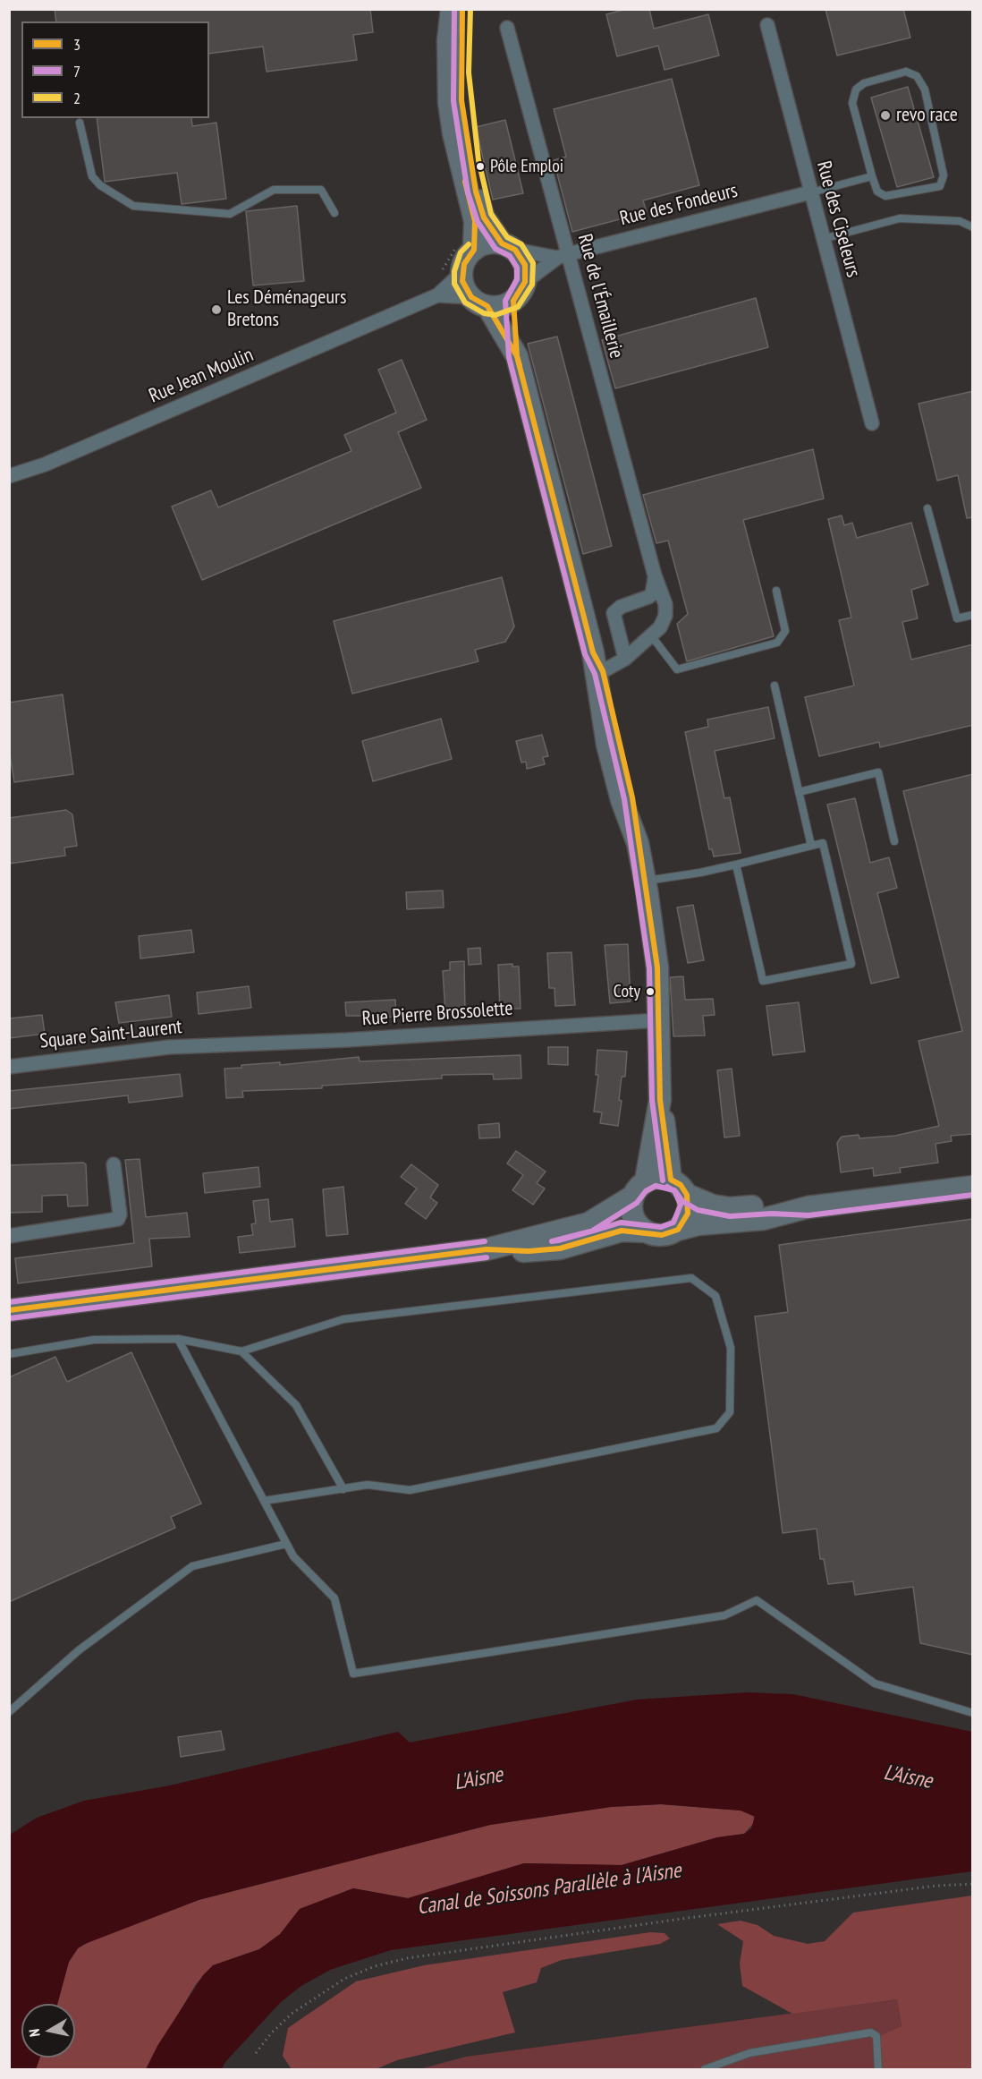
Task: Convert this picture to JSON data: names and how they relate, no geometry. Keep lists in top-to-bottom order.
{
  "streets": {
    "street": [
      "Rue des Fondeurs",
      "Rue des Ciseleurs",
      "Rue de l'Émaillerie",
      "Rue Jean Moulin",
      "Rue Pierre Brossolette",
      "Square Saint-Laurent"
    ]
  },
  "crossings": [
    ["Rue des Fondeurs", "Rue des Ciseleurs"],
    ["Rue des Fondeurs", "Rue de l'Émaillerie"],
    ["Rue Pierre Brossolette", "Square Saint-Laurent"]
  ],
  "water": ["L'Aisne", "Canal de Soissons Parallèle à l'Aisne"],
  "places": [
    "revo race",
    "Pôle Emploi",
    "Les Déménageurs Bretons",
    "Coty"
  ],
  "lines": ["transit line 3", "transit line 7", "transit line 2"],
  "legend": ["3", "7", "2"],
  "north": "left"
}
